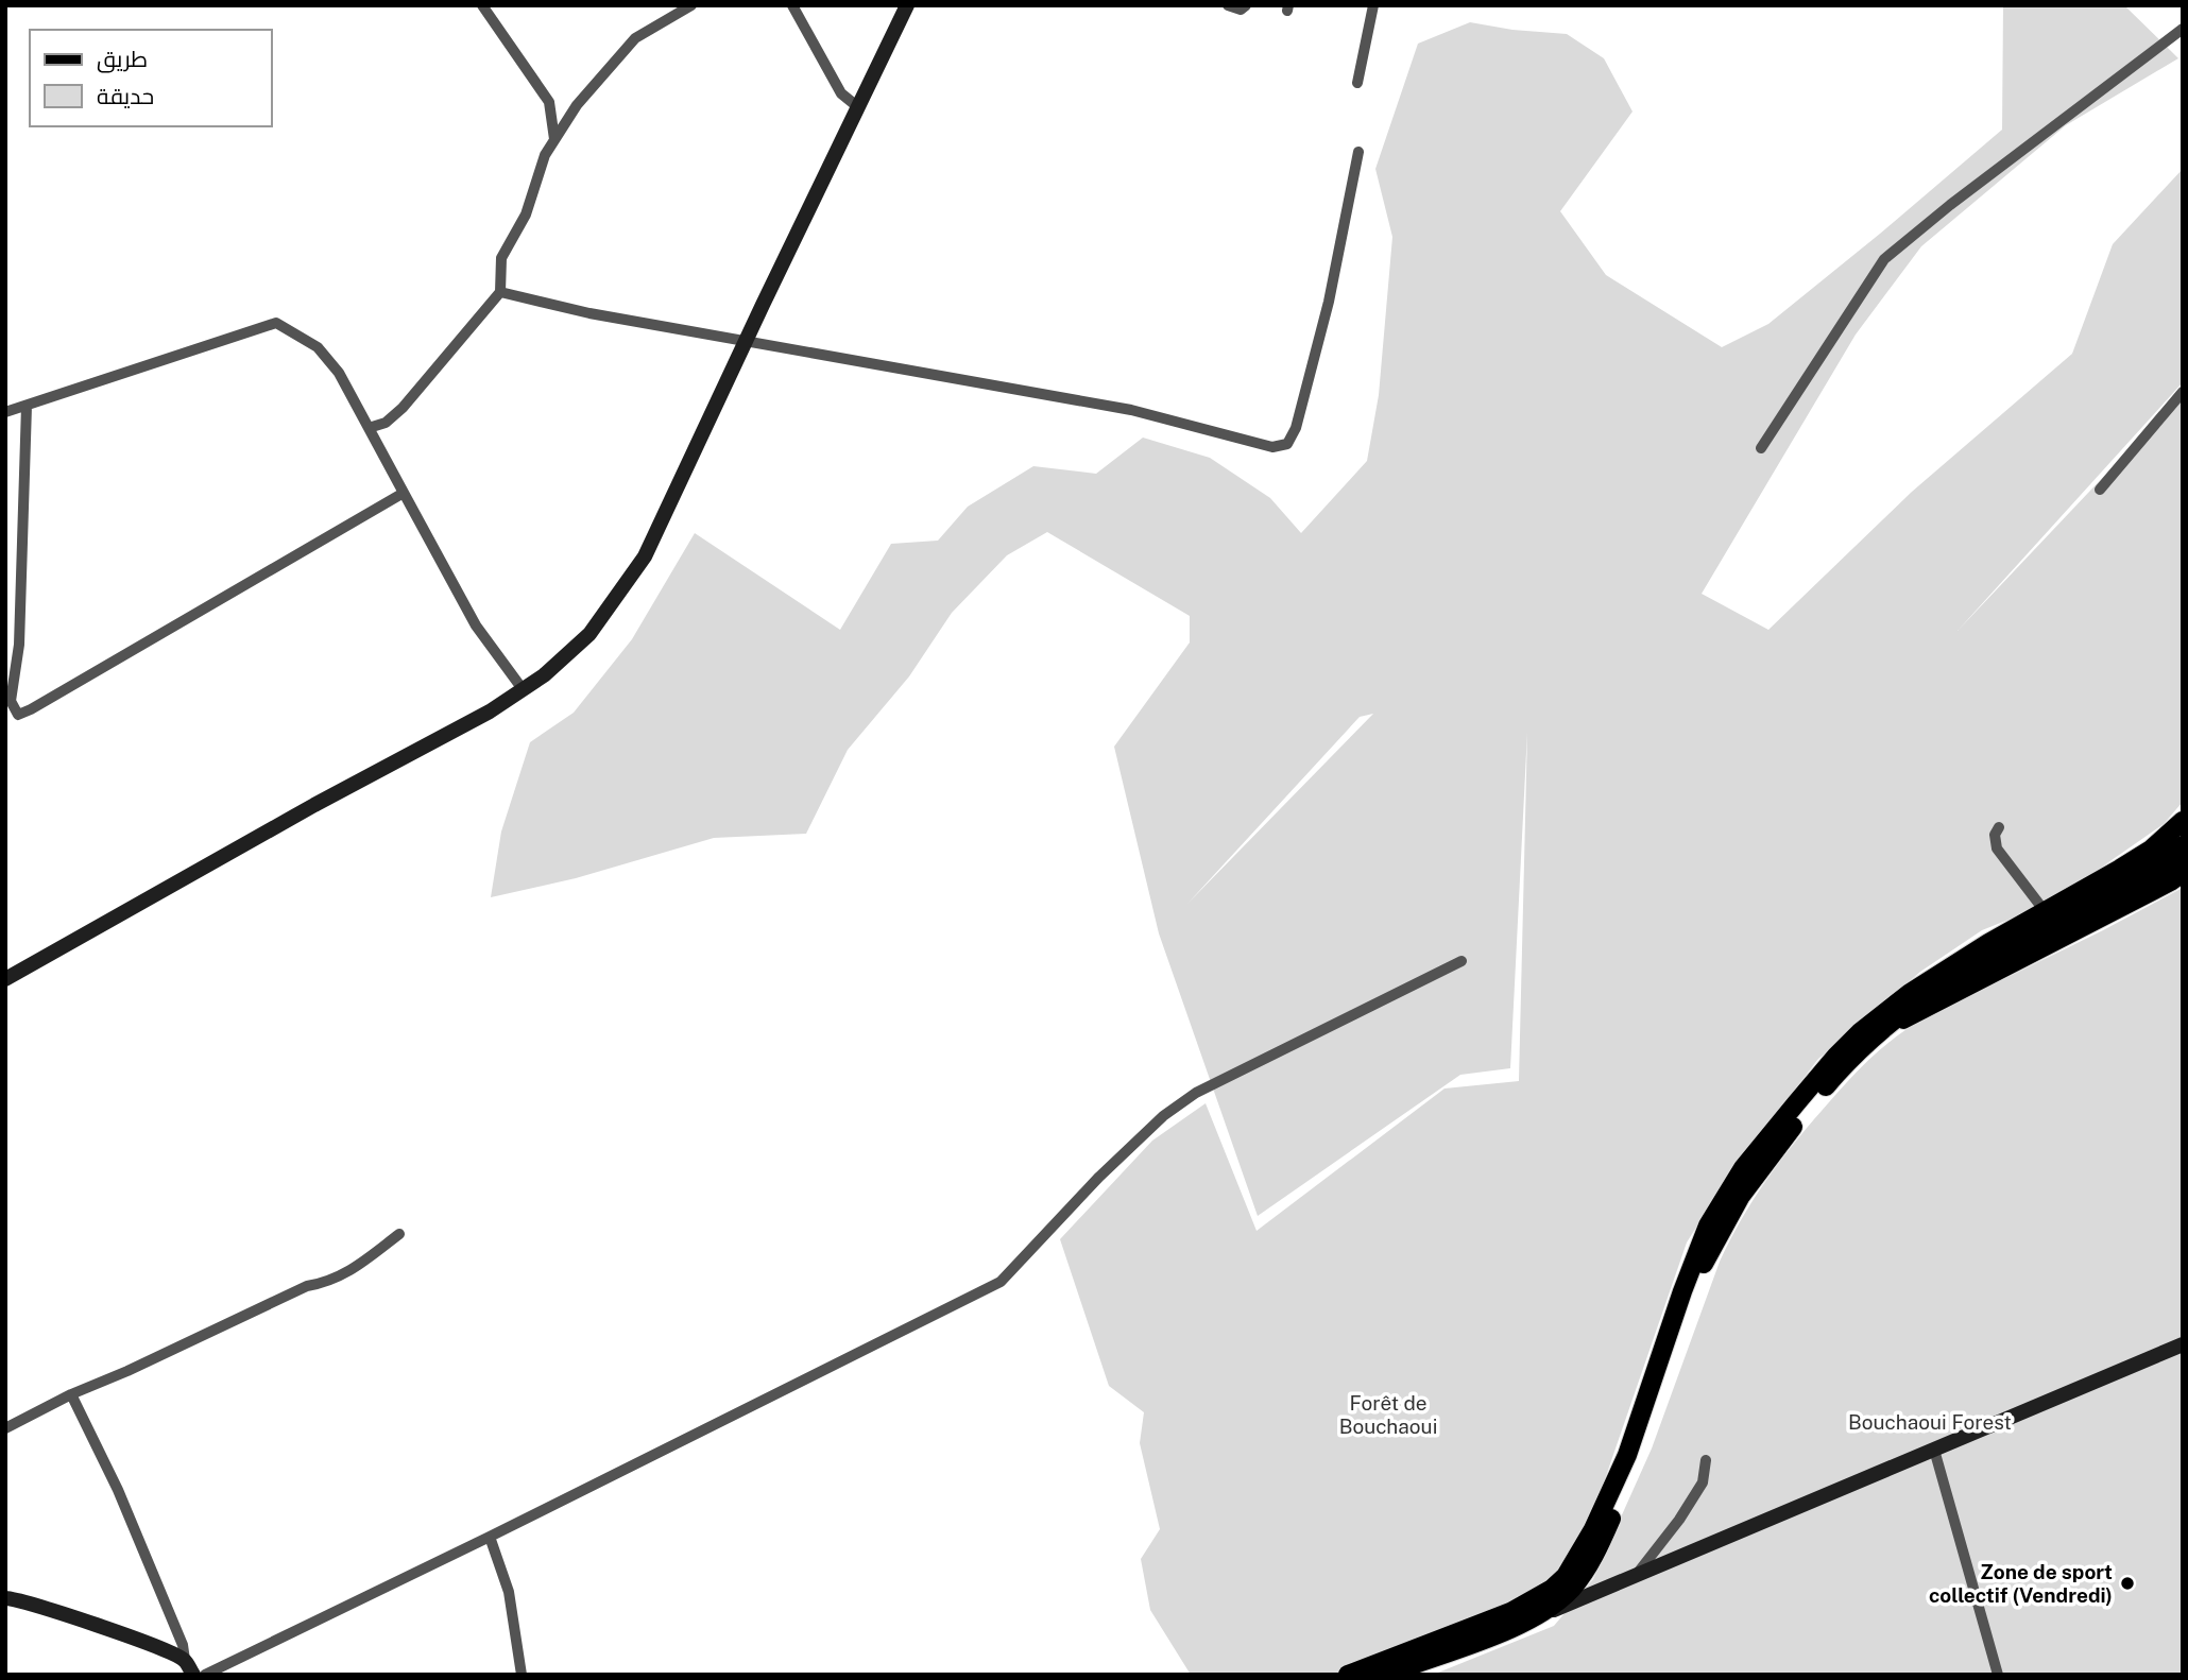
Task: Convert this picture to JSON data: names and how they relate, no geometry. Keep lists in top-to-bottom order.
{
  "parks": ["Forêt de Bouchaoui", "Bouchaoui Forest"],
  "places": ["Zone de sport collectif (Vendredi)"],
  "legend": ["طريق", "حديقة"]
}
